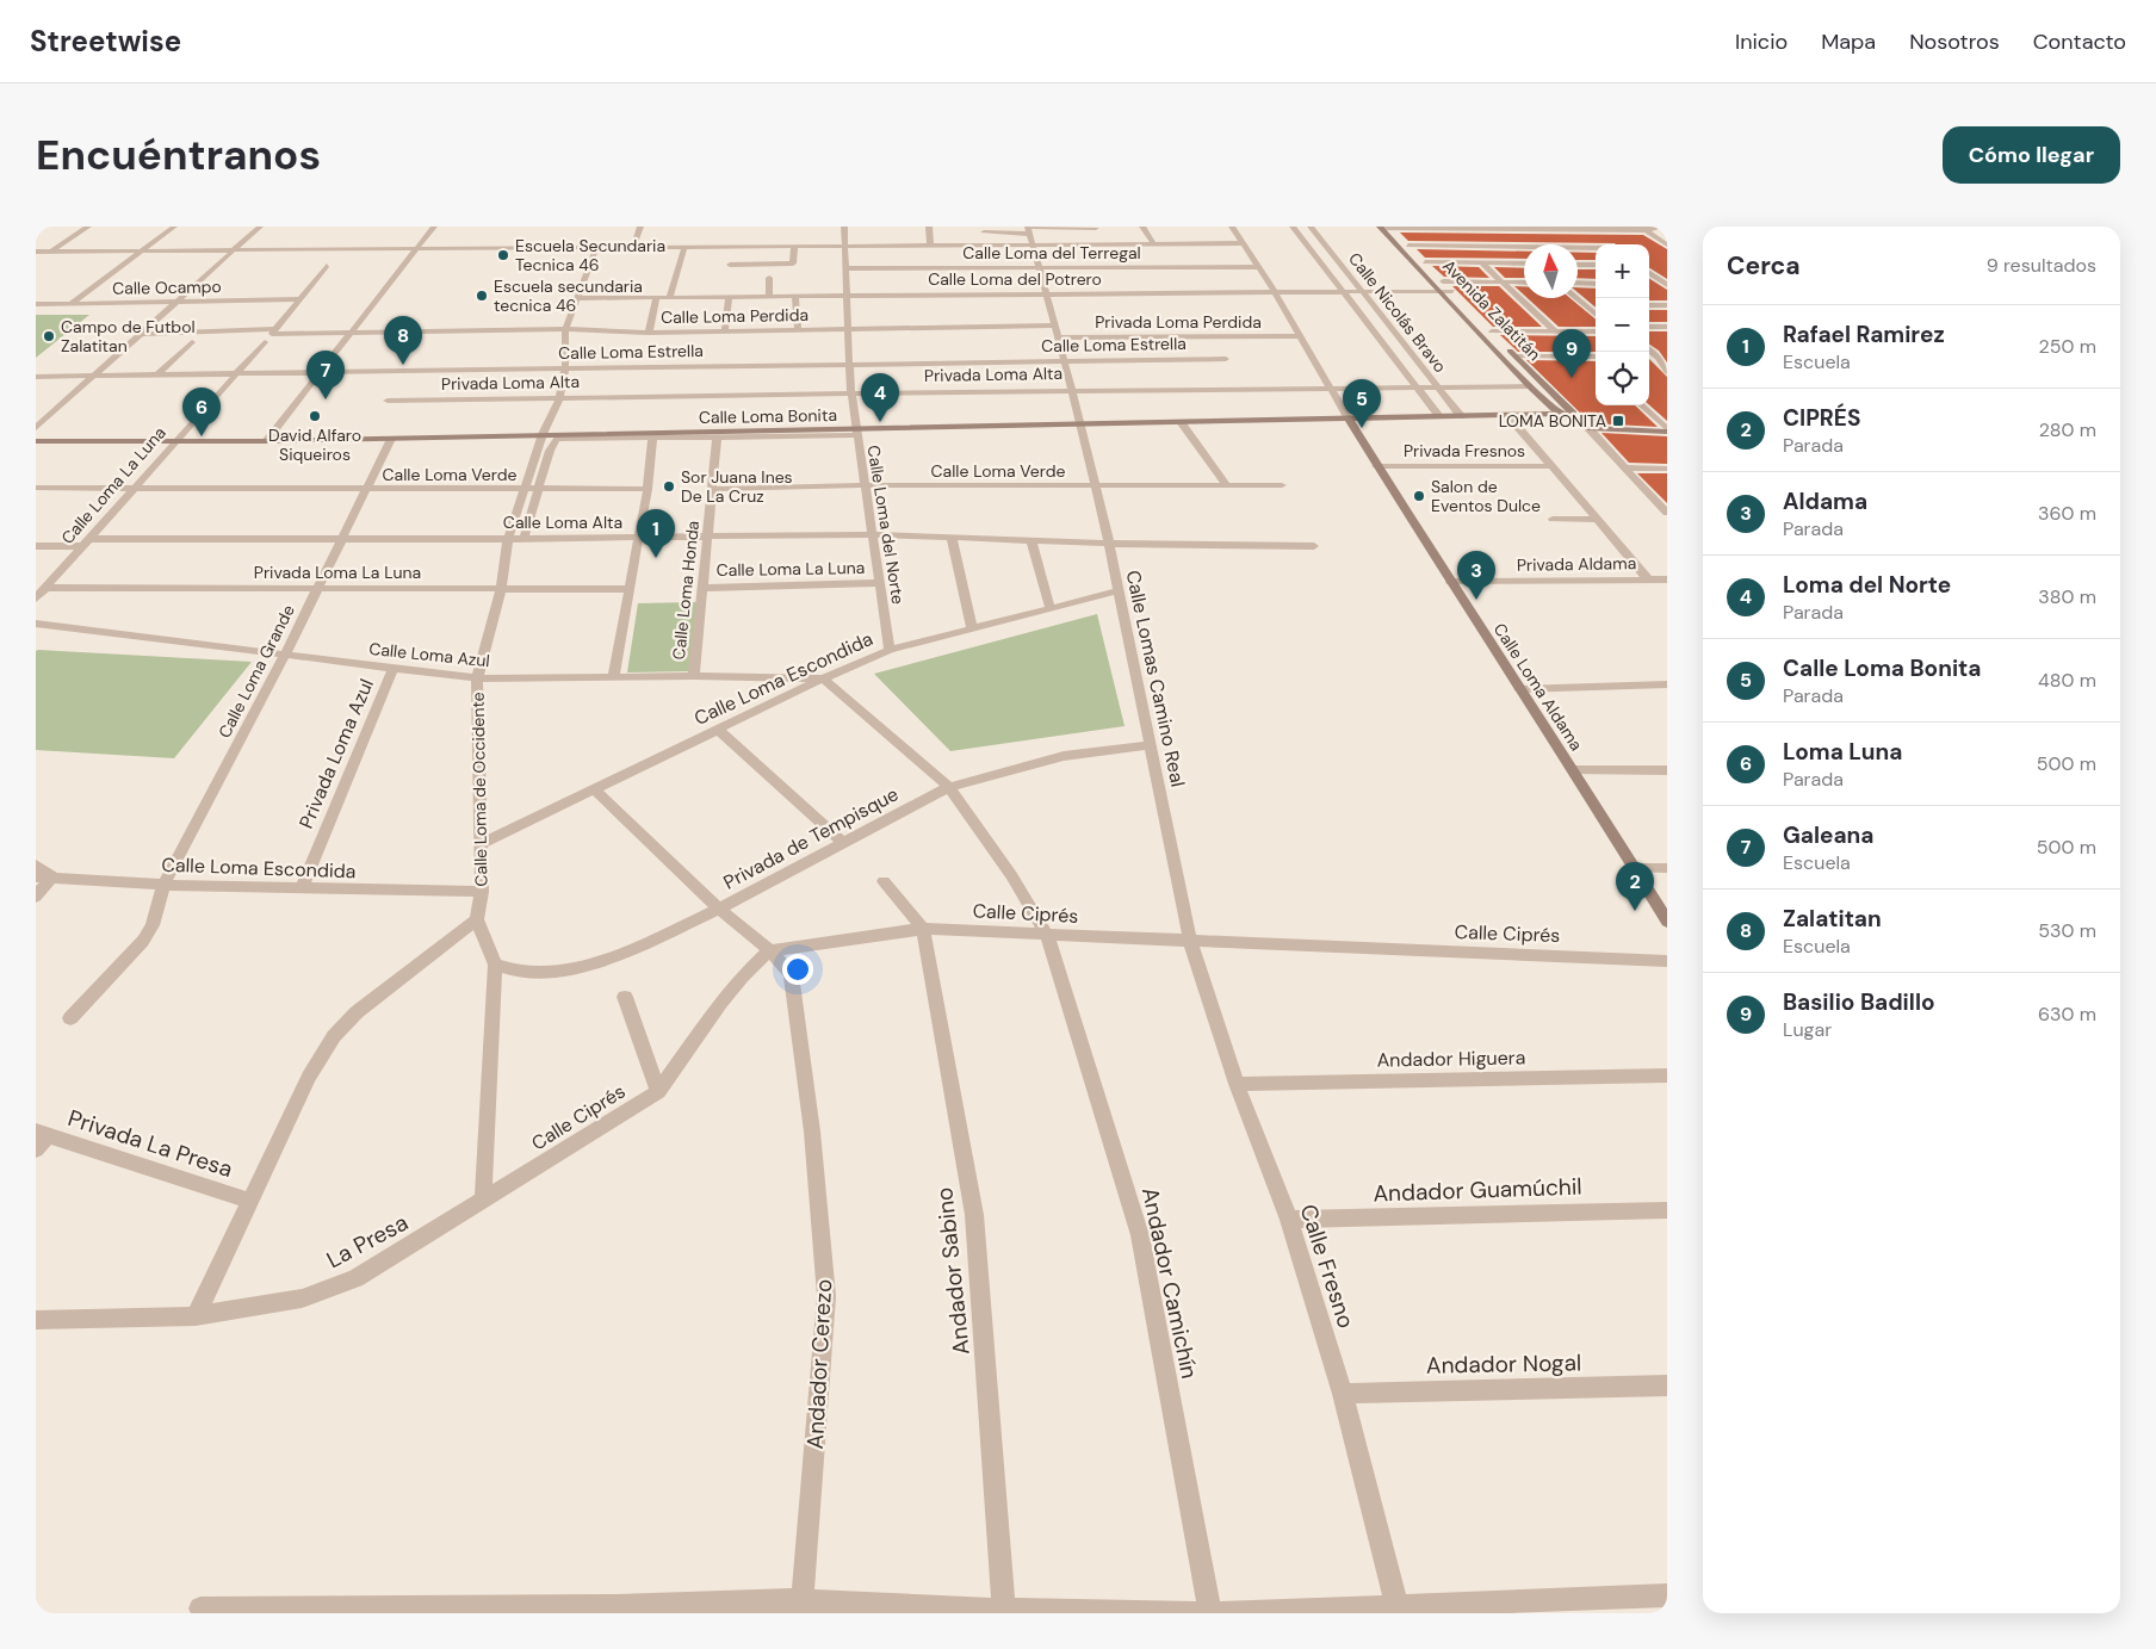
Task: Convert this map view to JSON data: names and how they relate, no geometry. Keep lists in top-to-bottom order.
{
  "streets": {
    "street": [
      "Calle Loma del Terregal",
      "Calle Loma del Potrero",
      "Calle Ocampo",
      "Avenida Zalatitán",
      "Calle Nicolás Bravo",
      "Calle Loma Perdida",
      "Privada Loma Perdida",
      "Calle Loma Estrella",
      "Privada Loma Alta",
      "Calle Loma Bonita",
      "Privada Fresnos",
      "Calle Loma Verde",
      "Calle Loma La Luna",
      "Calle Loma Alta",
      "Calle Loma del Norte",
      "Privada Aldama",
      "Privada Loma La Luna",
      "Calle Loma Honda",
      "Calle Loma Azul",
      "Calle Loma Grande",
      "Calle Loma Escondida",
      "Calle Lomas Camino Real",
      "Calle Loma Aldama",
      "Privada Loma Azul",
      "Calle Loma de Occidente",
      "Privada de Tempisque",
      "Calle Ciprés",
      "Andador Higuera",
      "Privada La Presa",
      "Andador Guamúchil",
      "La Presa",
      "Calle Fresno",
      "Andador Sabino",
      "Andador Camichín",
      "Andador Cerezo",
      "Andador Nogal"
    ]
  },
  "crossings": [
    ["Calle Loma del Terregal", "Calle Loma del Norte"],
    ["Calle Loma del Terregal", "Calle Lomas Camino Real"],
    ["Calle Loma del Terregal", "Calle Loma Aldama"],
    ["Calle Loma del Potrero", "Avenida Zalatitán"],
    ["Calle Loma del Potrero", "Calle Nicolás Bravo"],
    ["Calle Loma del Potrero", "Calle Loma del Norte"],
    ["Calle Loma del Potrero", "Calle Lomas Camino Real"],
    ["Calle Loma del Potrero", "Calle Loma Aldama"],
    ["Calle Loma del Potrero", "Calle Loma de Occidente"],
    ["Avenida Zalatitán", "Privada Loma Alta"],
    ["Avenida Zalatitán", "Calle Loma Bonita"],
    ["Calle Nicolás Bravo", "Privada Loma Alta"],
    ["Calle Nicolás Bravo", "Calle Loma Bonita"],
    ["Calle Loma Perdida", "Calle Loma del Norte"],
    ["Calle Loma Perdida", "Calle Lomas Camino Real"],
    ["Calle Loma Perdida", "Calle Loma de Occidente"],
    ["Privada Loma Perdida", "Calle Lomas Camino Real"],
    ["Privada Loma Perdida", "Calle Loma Aldama"],
    ["Calle Loma Estrella", "Calle Loma La Luna"],
    ["Calle Loma Estrella", "Calle Loma del Norte"],
    ["Calle Loma Estrella", "Calle Lomas Camino Real"],
    ["Calle Loma Estrella", "Calle Loma de Occidente"],
    ["Privada Loma Alta", "Calle Loma del Norte"],
    ["Privada Loma Alta", "Calle Lomas Camino Real"],
    ["Privada Loma Alta", "Calle Loma Aldama"],
    ["Privada Loma Alta", "Calle Loma de Occidente"],
    ["Calle Loma Bonita", "Calle Loma La Luna"],
    ["Calle Loma Bonita", "Calle Loma del Norte"],
    ["Calle Loma Bonita", "Calle Loma Grande"],
    ["Calle Loma Bonita", "Calle Lomas Camino Real"],
    ["Calle Loma Bonita", "Calle Loma Aldama"],
    ["Calle Loma Bonita", "Calle Loma de Occidente"],
    ["Privada Fresnos", "Calle Loma Aldama"],
    ["Calle Loma Verde", "Calle Loma La Luna"],
    ["Calle Loma Verde", "Calle Loma del Norte"],
    ["Calle Loma Verde", "Calle Loma Honda"],
    ["Calle Loma Verde", "Calle Loma Grande"],
    ["Calle Loma Verde", "Calle Lomas Camino Real"],
    ["Calle Loma Verde", "Calle Loma de Occidente"],
    ["Calle Loma La Luna", "Calle Loma Alta"],
    ["Calle Loma La Luna", "Calle Loma del Norte"],
    ["Calle Loma La Luna", "Privada Loma La Luna"],
    ["Calle Loma La Luna", "Calle Loma Honda"],
    ["Calle Loma Alta", "Calle Loma del Norte"],
    ["Calle Loma Alta", "Calle Loma Honda"],
    ["Calle Loma Alta", "Calle Loma Grande"],
    ["Calle Loma Alta", "Calle Lomas Camino Real"],
    ["Calle Loma Alta", "Calle Loma de Occidente"],
    ["Calle Loma del Norte", "Calle Loma Escondida"],
    ["Privada Aldama", "Calle Loma Aldama"],
    ["Privada Loma La Luna", "Calle Loma Grande"],
    ["Privada Loma La Luna", "Calle Loma de Occidente"],
    ["Calle Loma Honda", "Calle Loma Azul"],
    ["Calle Loma Azul", "Calle Loma Grande"],
    ["Calle Loma Azul", "Calle Loma Escondida"],
    ["Calle Loma Azul", "Privada Loma Azul"],
    ["Calle Loma Azul", "Calle Loma de Occidente"],
    ["Calle Loma Azul", "Andador Camichín"],
    ["Calle Loma Grande", "Calle Loma Escondida"],
    ["Calle Loma Escondida", "Calle Lomas Camino Real"],
    ["Calle Loma Escondida", "Privada Loma Azul"],
    ["Calle Loma Escondida", "Calle Loma de Occidente"],
    ["Calle Loma Escondida", "Andador Camichín"],
    ["Calle Lomas Camino Real", "Privada de Tempisque"],
    ["Calle Lomas Camino Real", "Calle Ciprés"],
    ["Calle Lomas Camino Real", "Calle Fresno"],
    ["Privada de Tempisque", "Andador Camichín"],
    ["Calle Ciprés", "La Presa"],
    ["Calle Ciprés", "Calle Fresno"],
    ["Calle Ciprés", "Andador Sabino"],
    ["Calle Ciprés", "Andador Camichín"],
    ["Calle Ciprés", "Andador Cerezo"],
    ["Andador Higuera", "Calle Fresno"],
    ["Andador Guamúchil", "Calle Fresno"],
    ["Calle Fresno", "Andador Nogal"]
  ],
  "places": {
    "other": [
      "Escuela Secundaria Tecnica 46",
      "Escuela secundaria tecnica 46",
      "Campo de Futbol Zalatitan",
      "David Alfaro Siqueiros",
      "Sor Juana Ines De La Cruz",
      "Salon de Eventos Dulce"
    ],
    "transit": ["LOMA BONITA"]
  },
  "north": "top",
  "page": {
    "header": "Streetwise",
    "nav": [
      "Inicio",
      "Mapa",
      "Nosotros",
      "Contacto"
    ],
    "buttons": "Cómo llegar",
    "title": "Encuéntranos",
    "heading": ["Cerca", "9 resultados"],
    "map_buttons": ["+", "−"],
    "list": [
      {
        "mark": "1",
        "name": "Rafael Ramirez",
        "note": "Escuela",
        "value": "250 m"
      },
      {
        "mark": "2",
        "name": "CIPRÉS",
        "note": "Parada",
        "value": "280 m"
      },
      {
        "mark": "3",
        "name": "Aldama",
        "note": "Parada",
        "value": "360 m"
      },
      {
        "mark": "4",
        "name": "Loma del Norte",
        "note": "Parada",
        "value": "380 m"
      },
      {
        "mark": "5",
        "name": "Calle Loma Bonita",
        "note": "Parada",
        "value": "480 m"
      },
      {
        "mark": "6",
        "name": "Loma Luna",
        "note": "Parada",
        "value": "500 m"
      },
      {
        "mark": "7",
        "name": "Galeana",
        "note": "Escuela",
        "value": "500 m"
      },
      {
        "mark": "8",
        "name": "Zalatitan",
        "note": "Escuela",
        "value": "530 m"
      },
      {
        "mark": "9",
        "name": "Basilio Badillo",
        "note": "Lugar",
        "value": "630 m"
      }
    ],
    "pins": [
      "8",
      "9",
      "7",
      "4",
      "5",
      "6",
      "1",
      "3",
      "2"
    ]
  }
}
